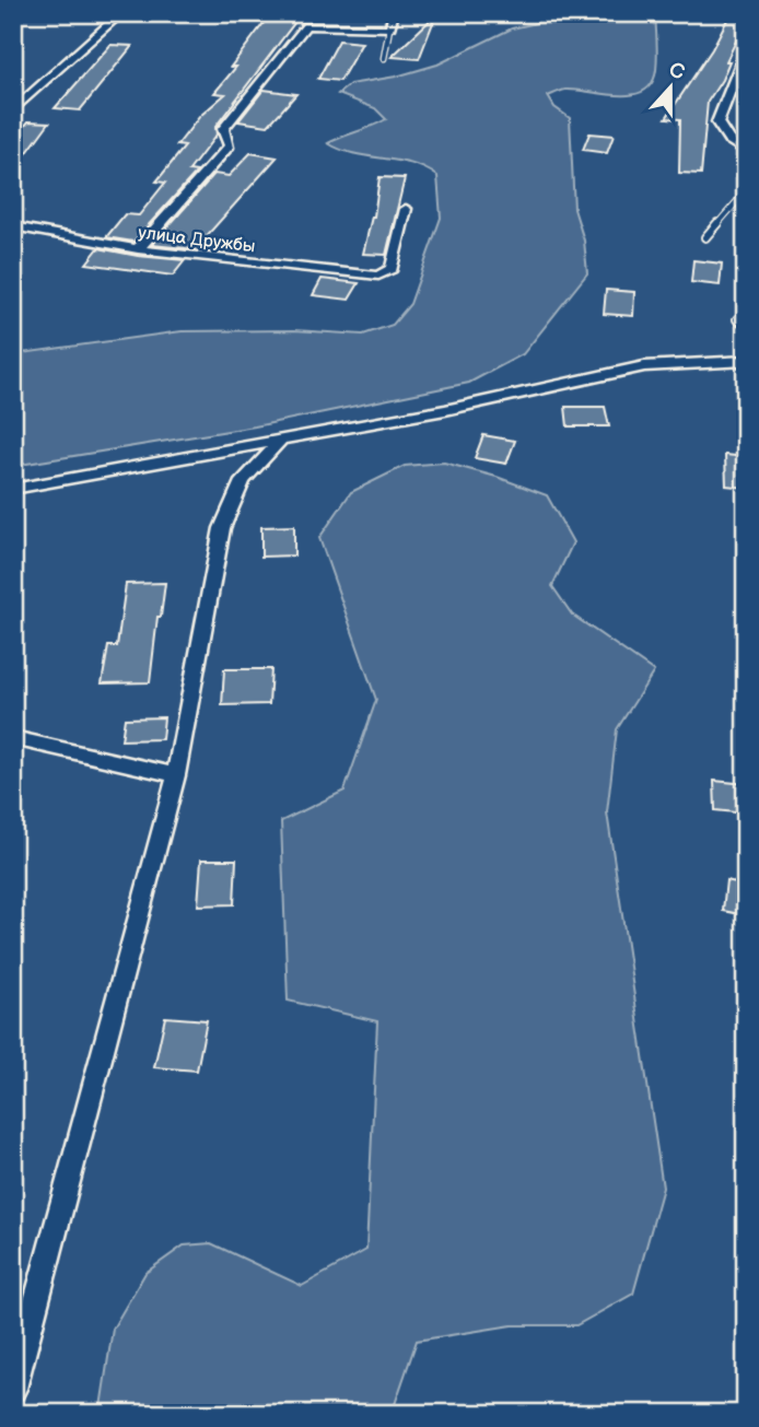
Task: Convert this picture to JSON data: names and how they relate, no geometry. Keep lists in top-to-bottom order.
{
  "streets": {
    "street": ["улица Дружбы"]
  },
  "north": "top"
}
